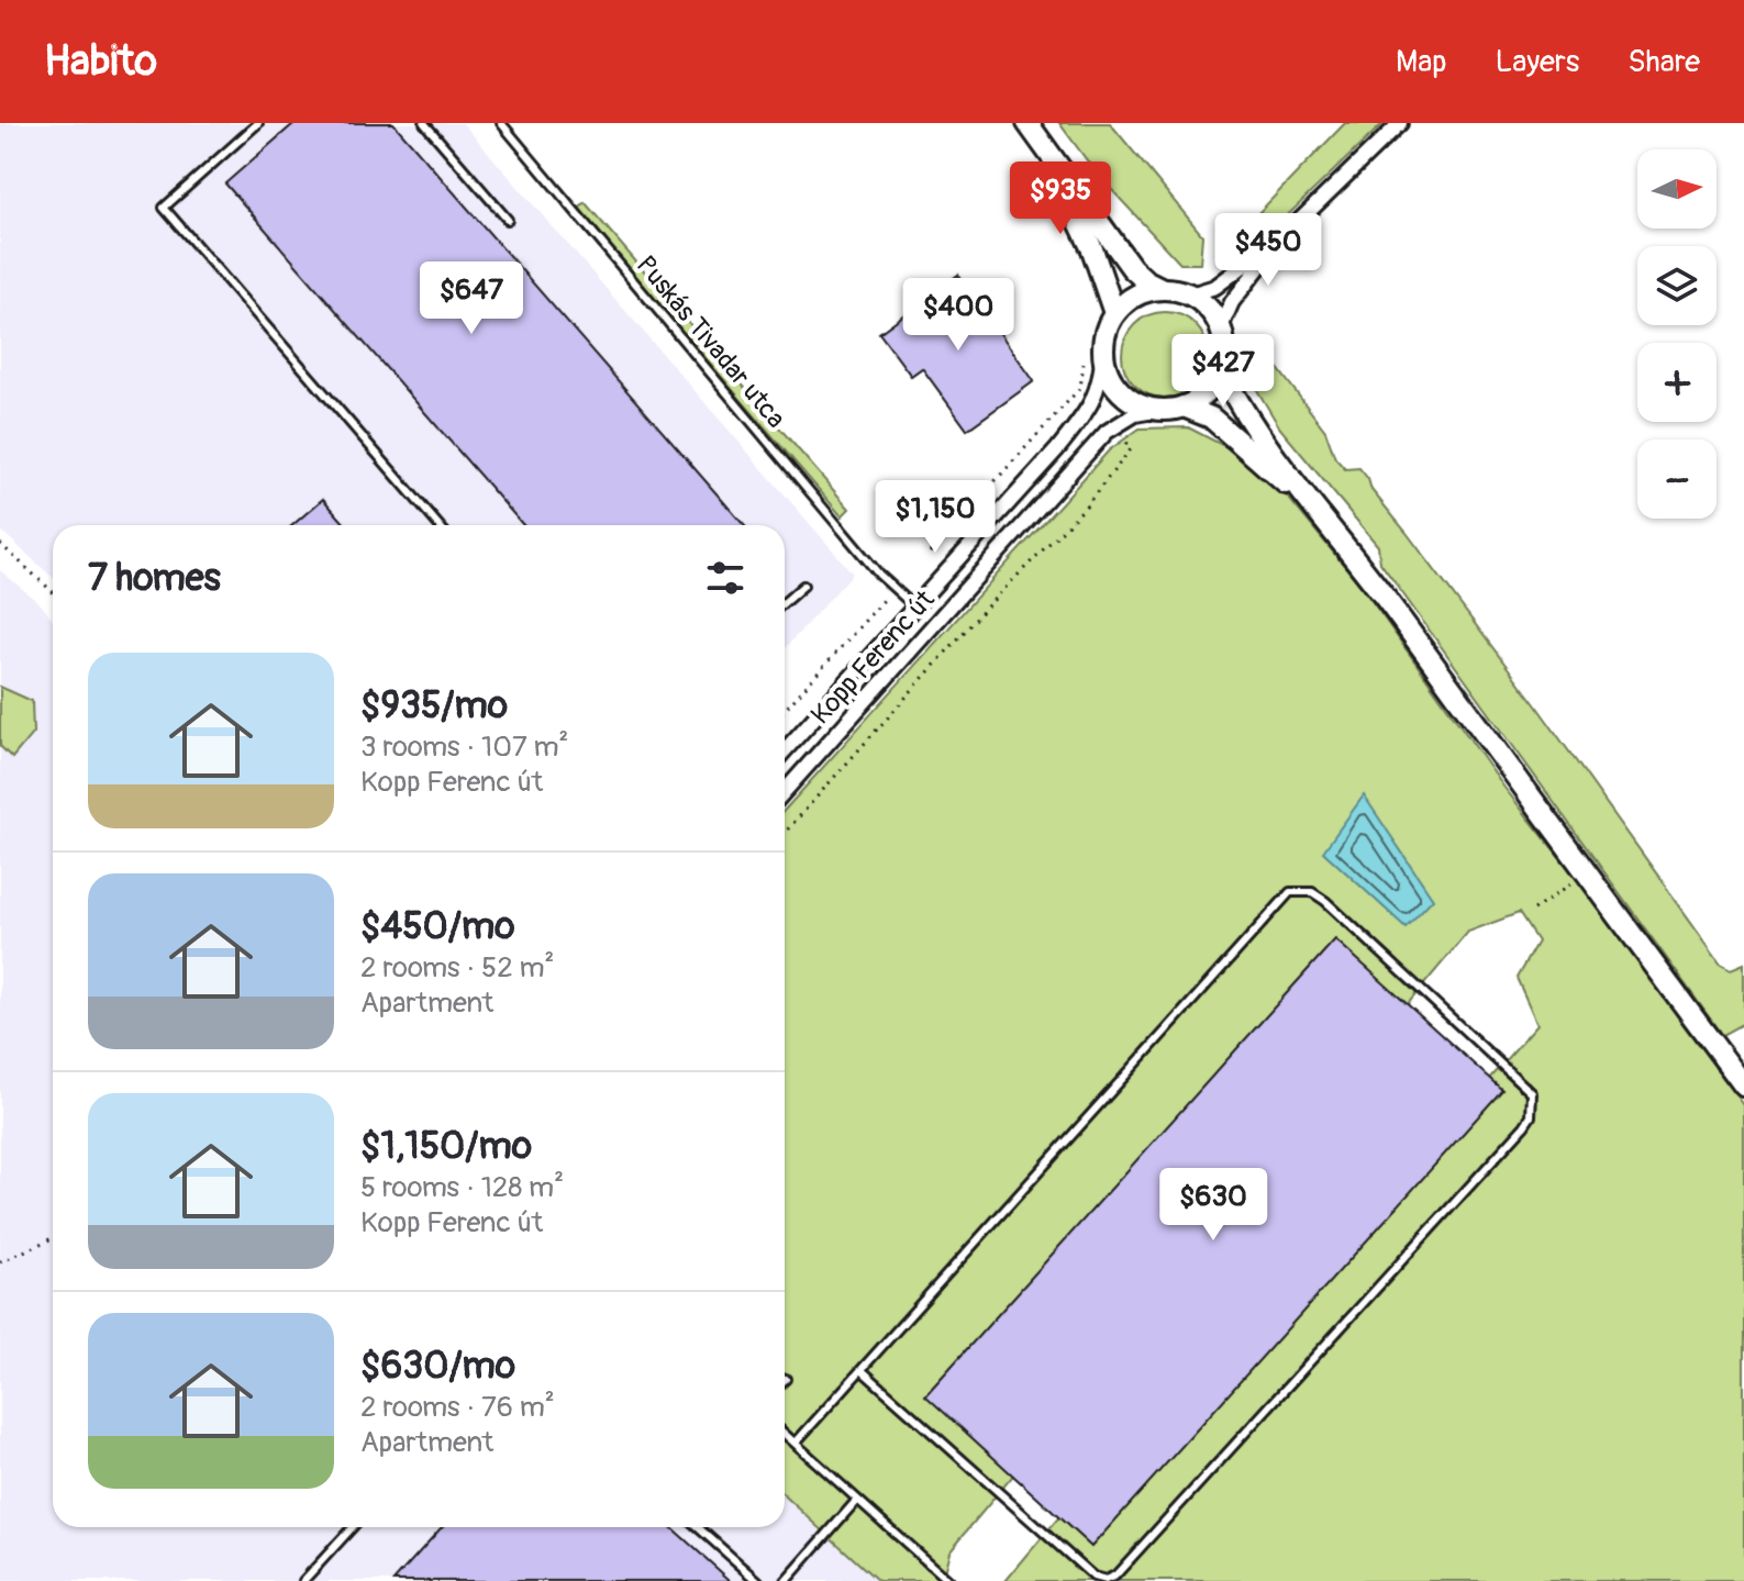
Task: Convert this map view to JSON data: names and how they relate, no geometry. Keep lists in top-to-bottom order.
{
  "streets": {
    "street": ["Kopp Ferenc út"],
    "lane": ["Puskás Tivadar utca"]
  },
  "crossings": [
    ["Puskás Tivadar utca", "Kopp Ferenc út"]
  ],
  "north": "right",
  "page": {
    "header": "Habito",
    "nav": ["Map", "Layers", "Share"],
    "map_buttons": ["+", "−"],
    "price": [
      "$935",
      "$450",
      "$647",
      "$400",
      "$427",
      "$1,150",
      "$630"
    ],
    "heading": "7 homes",
    "list": [
      {
        "name": "$935/mo",
        "note": "3 rooms · 107 m² · Kopp Ferenc út"
      },
      {
        "name": "$450/mo",
        "note": "2 rooms · 52 m² · Apartment"
      },
      {
        "name": "$1,150/mo",
        "note": "5 rooms · 128 m² · Kopp Ferenc út"
      },
      {
        "name": "$630/mo",
        "note": "2 rooms · 76 m² · Apartment"
      }
    ]
  }
}
